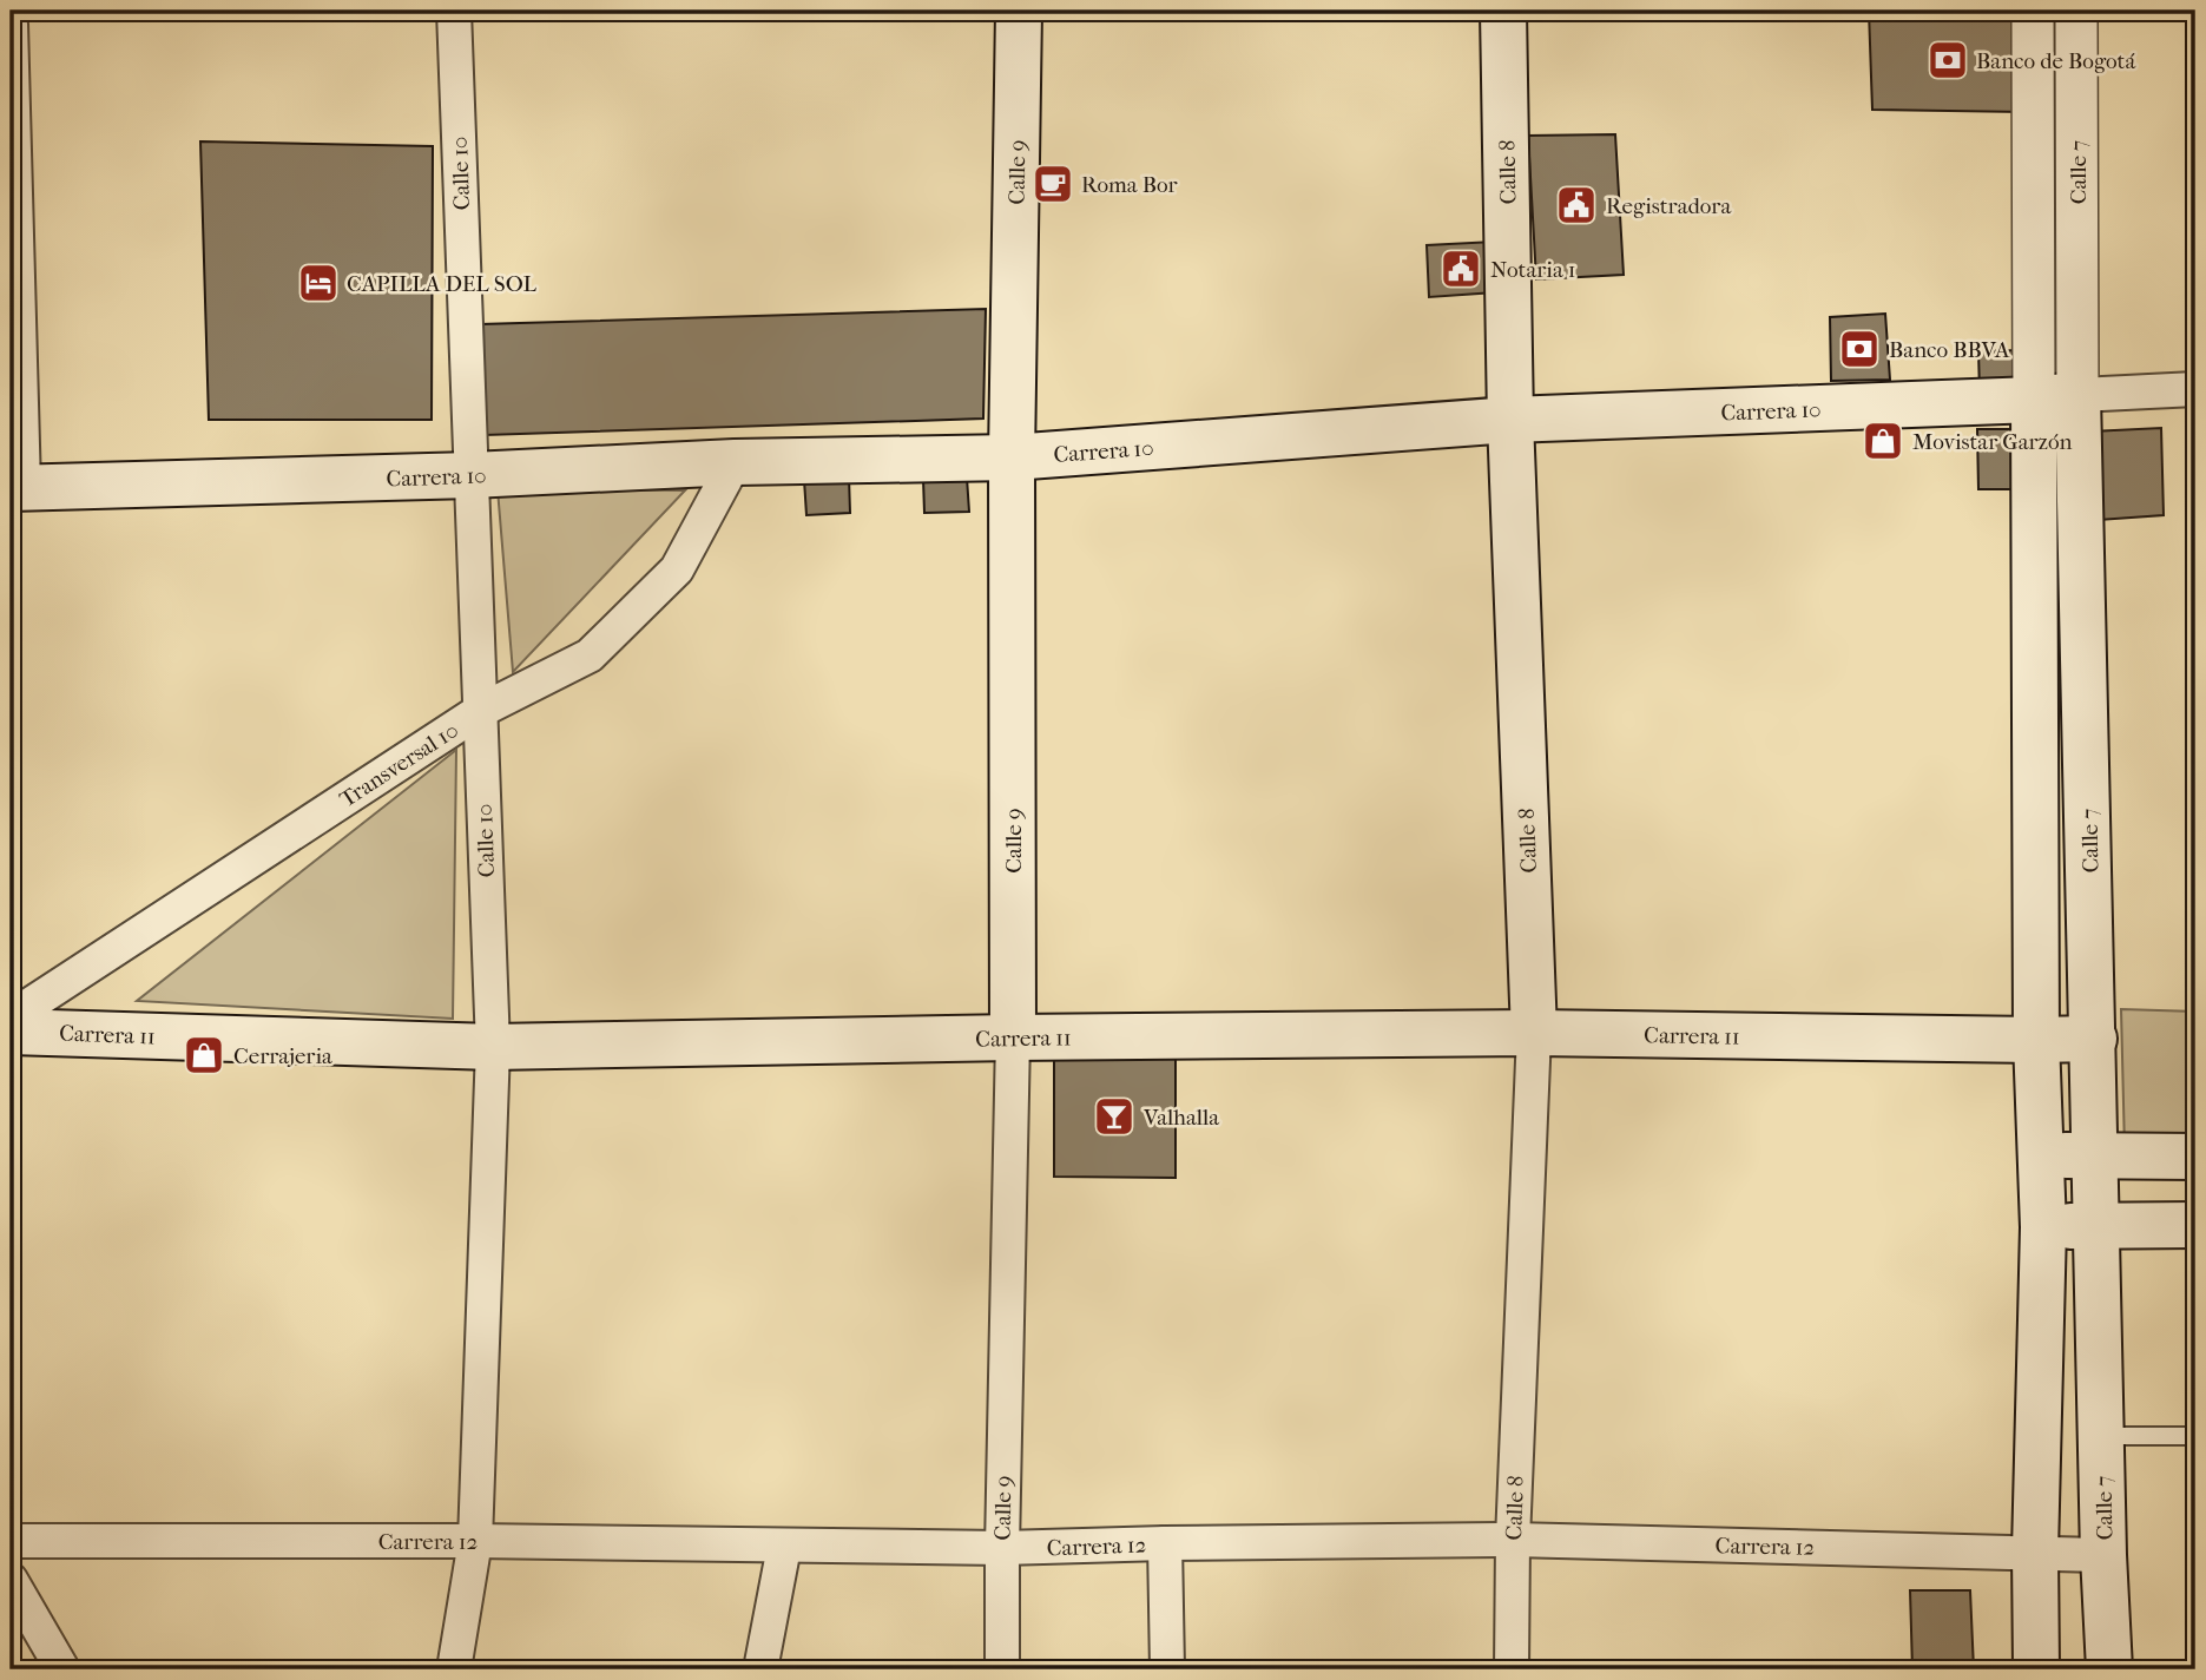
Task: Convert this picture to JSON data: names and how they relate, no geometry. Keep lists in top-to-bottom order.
{
  "streets": {
    "main road": [
      "Calle 9",
      "Calle 8",
      "Calle 7",
      "Carrera 10",
      "Carrera 11"
    ],
    "street": ["Calle 10", "Transversal 10", "Carrera 12"]
  },
  "crossings": [
    ["Calle 9", "Carrera 10"],
    ["Calle 9", "Carrera 11"],
    ["Calle 9", "Carrera 12"],
    ["Calle 8", "Carrera 10"],
    ["Calle 8", "Carrera 11"],
    ["Calle 8", "Carrera 12"],
    ["Calle 7", "Carrera 10"],
    ["Calle 7", "Carrera 11"],
    ["Calle 7", "Carrera 12"],
    ["Calle 10", "Carrera 10"],
    ["Calle 10", "Transversal 10"],
    ["Calle 10", "Carrera 11"],
    ["Calle 10", "Carrera 12"],
    ["Carrera 10", "Transversal 10"]
  ],
  "places": {
    "bank": ["Banco de Bogotá", "Banco BBVA"],
    "cafe": ["Roma Bor"],
    "public building": ["Registradora", "Notaria 1"],
    "hotel": ["CAPILLA DEL SOL"],
    "shop": ["Movistar Garzón", "Cerrajeria"],
    "bar": ["Valhalla"]
  }
}
